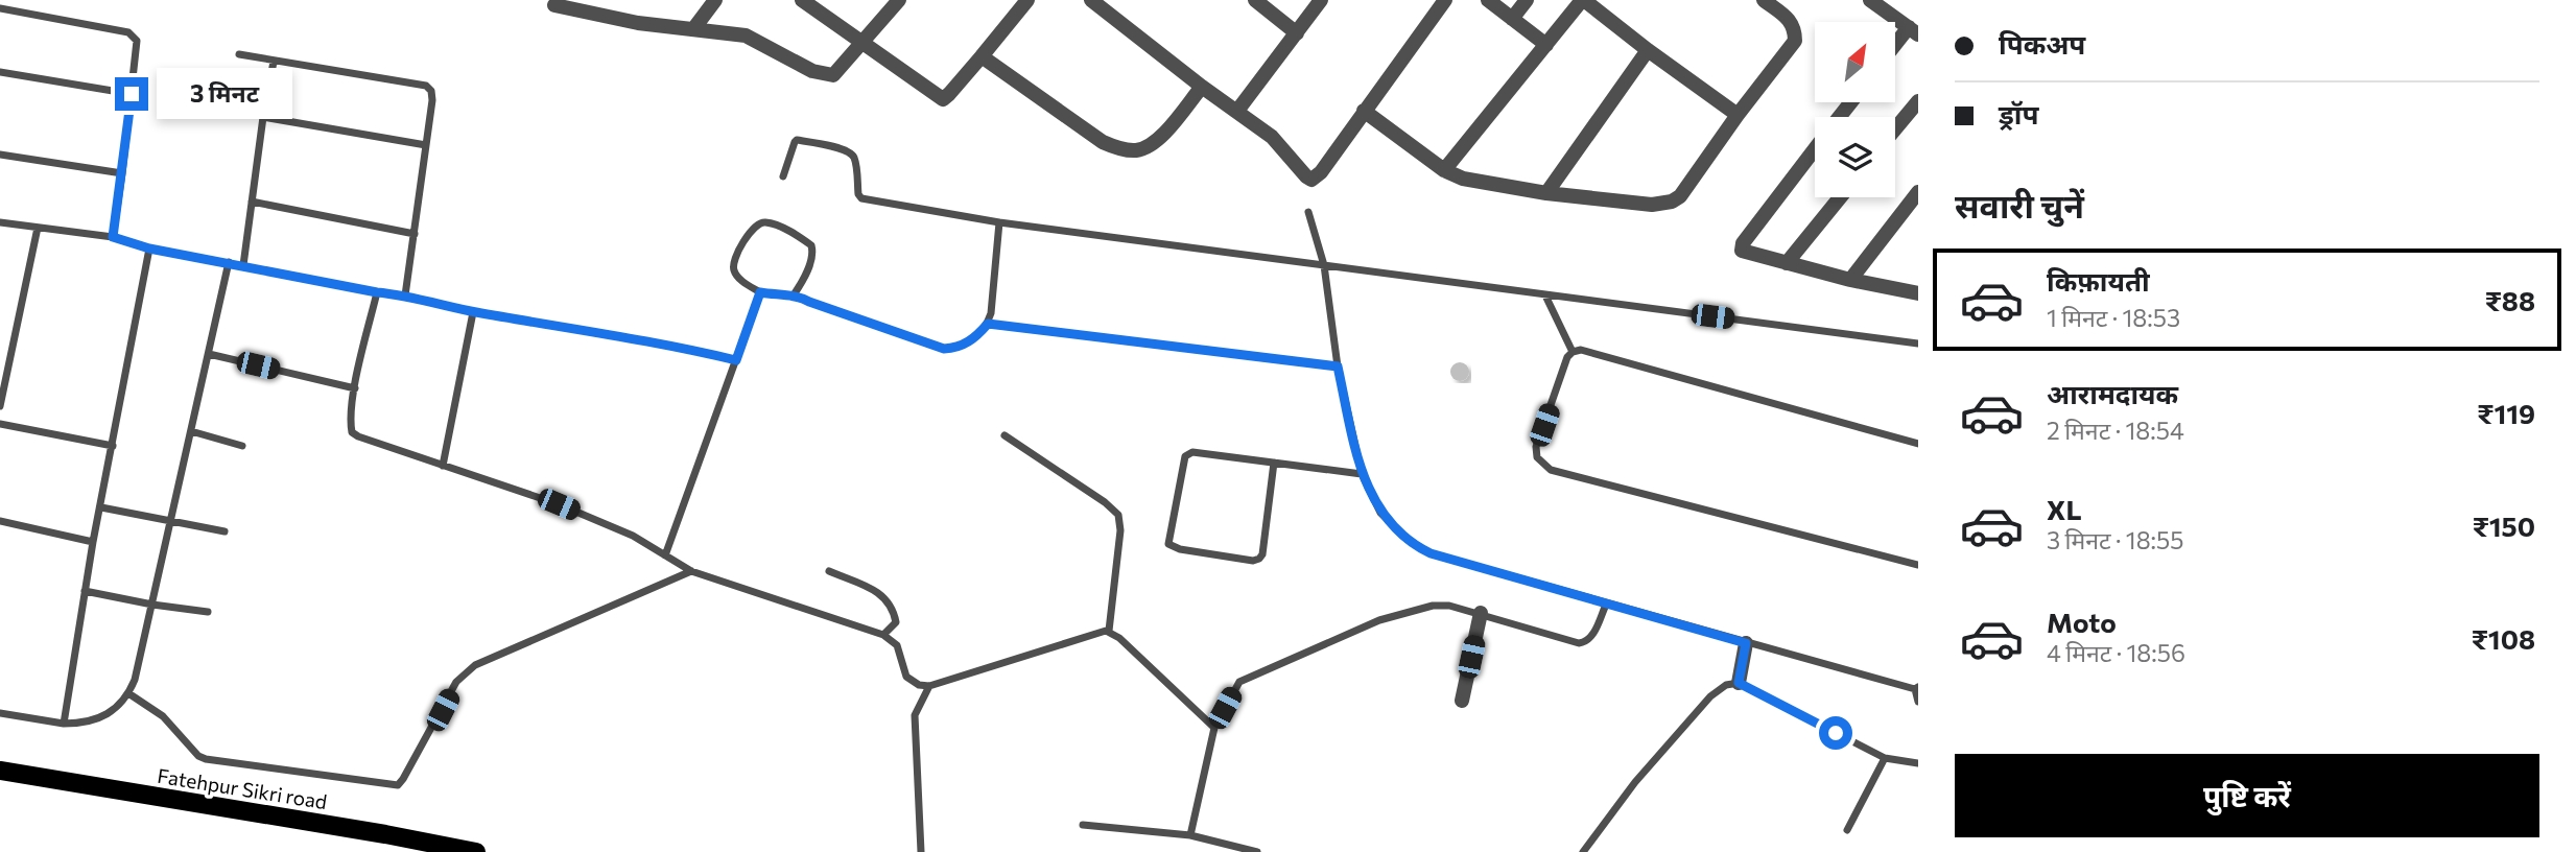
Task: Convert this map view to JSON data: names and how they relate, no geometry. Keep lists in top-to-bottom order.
{
  "streets": {
    "main road": ["Fatehpur Sikri road"]
  },
  "north": "top right",
  "page": {
    "banner": ["पिकअप", "ड्रॉप"],
    "bubble": "3 मिनट",
    "heading": "सवारी चुनें",
    "list": [
      {
        "name": "किफ़ायती",
        "note": "1 मिनट · 18:53",
        "value": "₹88"
      },
      {
        "name": "आरामदायक",
        "note": "2 मिनट · 18:54",
        "value": "₹119"
      },
      {
        "name": "XL",
        "note": "3 मिनट · 18:55",
        "value": "₹150"
      },
      {
        "name": "Moto",
        "note": "4 मिनट · 18:56",
        "value": "₹108"
      }
    ],
    "buttons": "पुष्टि करें"
  }
}
